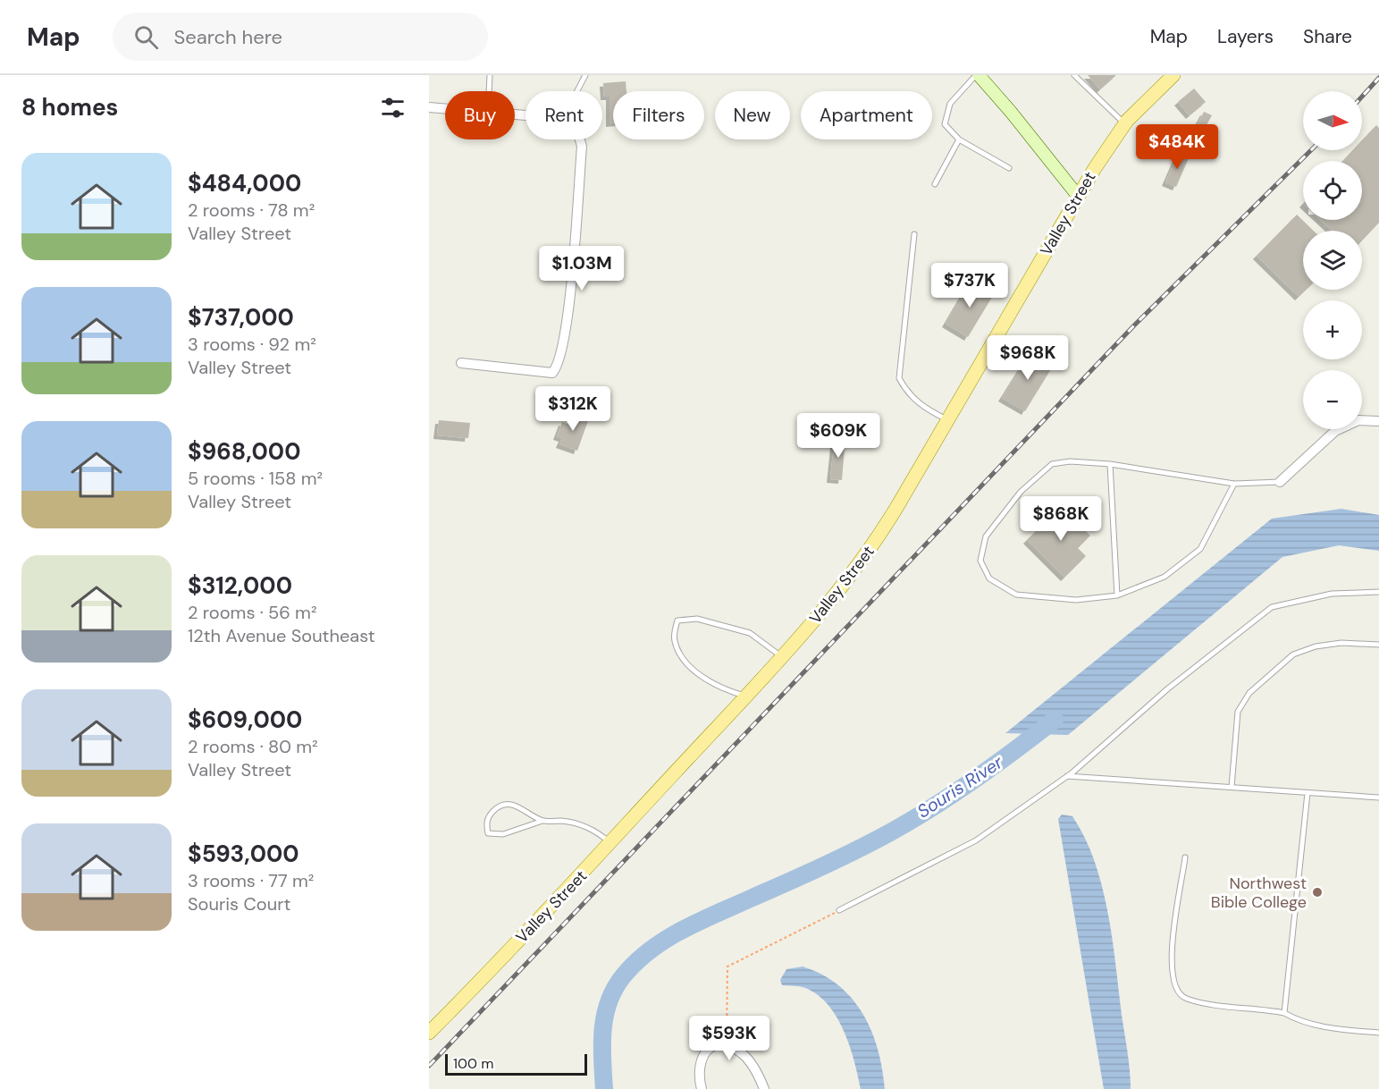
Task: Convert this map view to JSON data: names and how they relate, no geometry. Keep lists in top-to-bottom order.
{
  "streets": {
    "main road": ["Valley Street"]
  },
  "water": ["Souris River"],
  "places": ["Northwest Bible College"],
  "scale_bar": "100 m",
  "north": "right",
  "page": {
    "header": "Map",
    "search": "Search here",
    "nav": ["Map", "Layers", "Share"],
    "heading": "8 homes",
    "map_buttons": ["+", "−"],
    "chip": [
      "Buy",
      "Rent",
      "Filters",
      "New",
      "Apartment"
    ],
    "price": [
      "$484K",
      "$1.03M",
      "$737K",
      "$968K",
      "$312K",
      "$609K",
      "$868K",
      "$593K"
    ],
    "list": [
      {
        "name": "$484,000",
        "note": "2 rooms · 78 m² · Valley Street"
      },
      {
        "name": "$737,000",
        "note": "3 rooms · 92 m² · Valley Street"
      },
      {
        "name": "$968,000",
        "note": "5 rooms · 158 m² · Valley Street"
      },
      {
        "name": "$312,000",
        "note": "2 rooms · 56 m² · 12th Avenue Southeast"
      },
      {
        "name": "$609,000",
        "note": "2 rooms · 80 m² · Valley Street"
      },
      {
        "name": "$593,000",
        "note": "3 rooms · 77 m² · Souris Court"
      }
    ],
    "scale": "100 m"
  }
}
